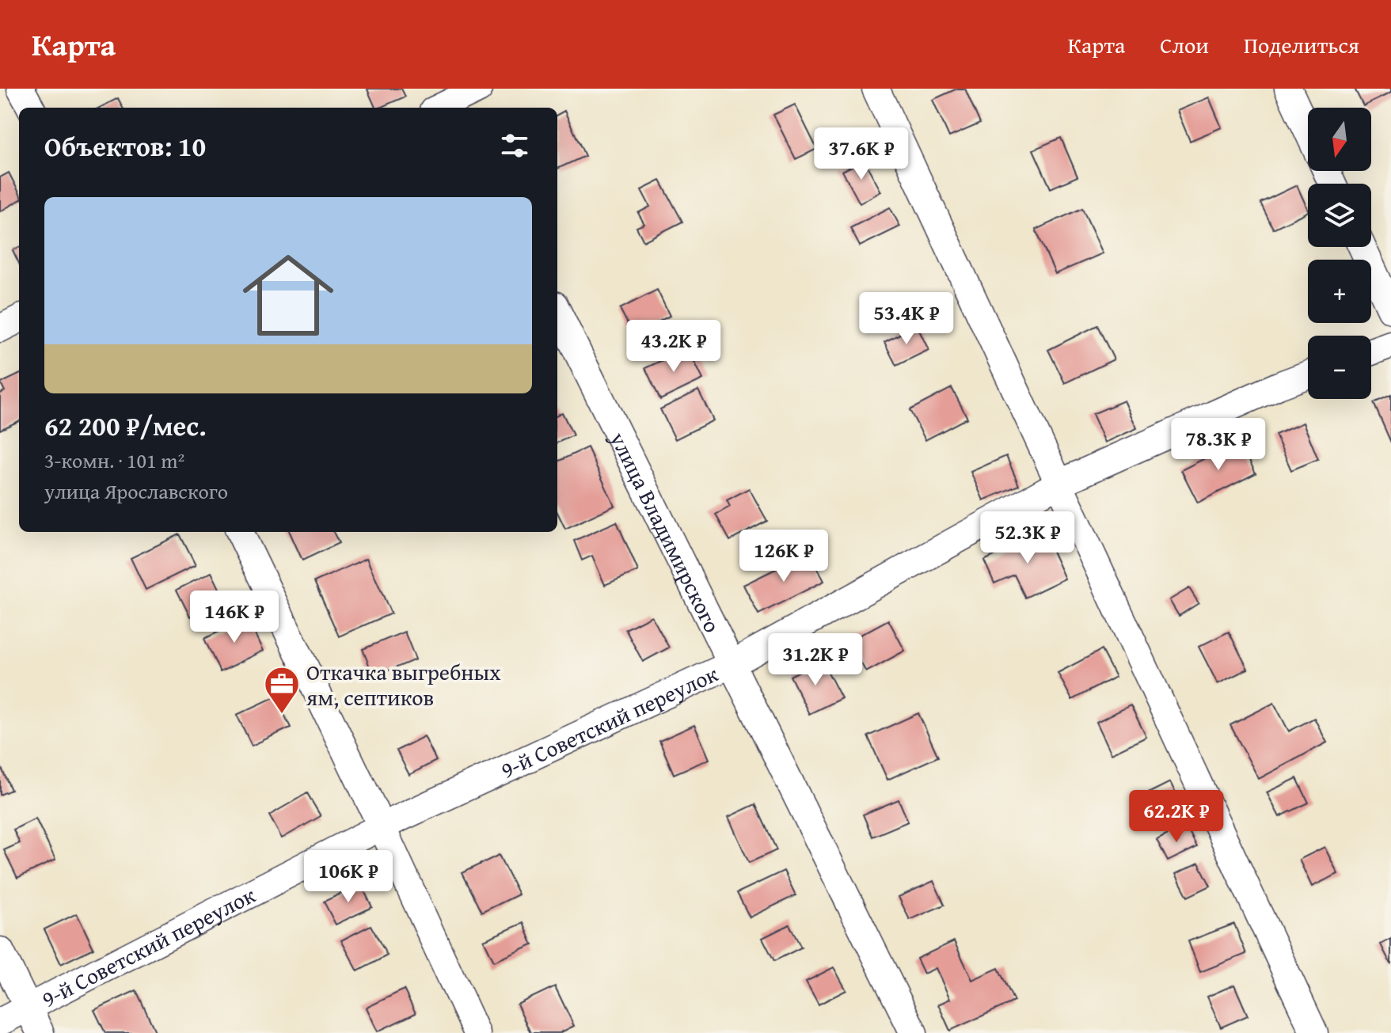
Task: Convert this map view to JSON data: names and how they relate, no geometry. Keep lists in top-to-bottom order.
{
  "streets": {
    "street": ["улица Владимирского", "9-й Советский переулок"]
  },
  "crossings": [
    ["улица Владимирского", "9-й Советский переулок"]
  ],
  "places": {
    "office": ["Откачка выгребных ям, септиков"]
  },
  "north": "bottom",
  "page": {
    "header": "Карта",
    "nav": ["Карта", "Слои", "Поделиться"],
    "map_buttons": ["+", "−"],
    "heading": "Объектов: 10",
    "price": [
      "37.6K ₽",
      "53.4K ₽",
      "43.2K ₽",
      "78.3K ₽",
      "52.3K ₽",
      "126K ₽",
      "146K ₽",
      "31.2K ₽",
      "62.2K ₽",
      "106K ₽"
    ],
    "list": [
      {
        "name": "62 200 ₽/мес.",
        "note": "3-комн. · 101 m² · улица Ярославского"
      }
    ]
  }
}
